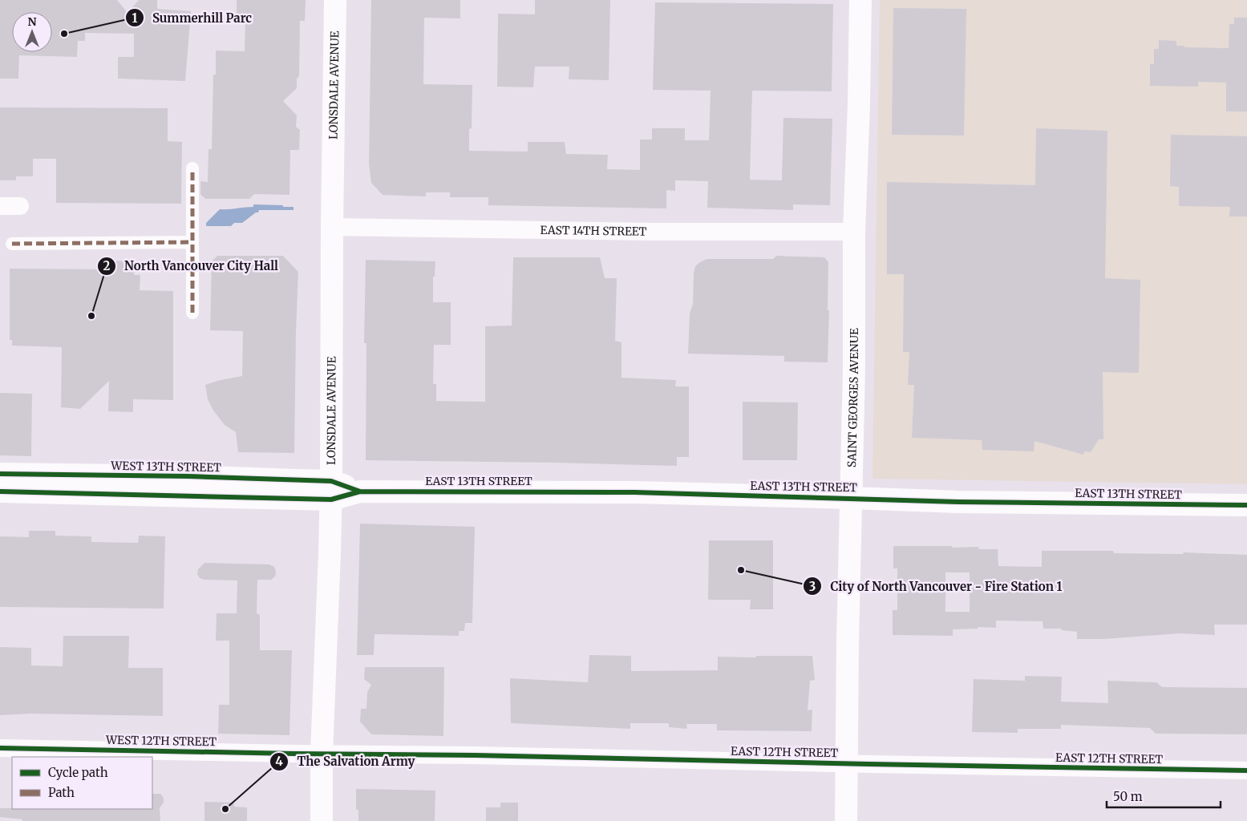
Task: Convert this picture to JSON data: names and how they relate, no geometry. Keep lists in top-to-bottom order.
{
  "streets": {
    "main road": [
      "LONSDALE AVENUE",
      "SAINT GEORGES AVENUE",
      "WEST 13TH STREET",
      "EAST 13TH STREET"
    ],
    "street": ["EAST 14TH STREET", "WEST 12TH STREET", "EAST 12TH STREET"]
  },
  "crossings": [
    ["LONSDALE AVENUE", "EAST 14TH STREET"],
    ["LONSDALE AVENUE", "WEST 13TH STREET"],
    ["LONSDALE AVENUE", "EAST 13TH STREET"],
    ["LONSDALE AVENUE", "WEST 12TH STREET"],
    ["LONSDALE AVENUE", "EAST 12TH STREET"],
    ["EAST 14TH STREET", "SAINT GEORGES AVENUE"],
    ["SAINT GEORGES AVENUE", "EAST 13TH STREET"],
    ["SAINT GEORGES AVENUE", "EAST 12TH STREET"],
    ["WEST 13TH STREET", "EAST 13TH STREET"],
    ["WEST 12TH STREET", "EAST 12TH STREET"]
  ],
  "places": [
    "Summerhill Parc",
    "North Vancouver City Hall",
    "City of North Vancouver - Fire Station 1",
    "The Salvation Army"
  ],
  "legend": ["Cycle path", "Path"],
  "scale_bar": "50 m",
  "north": "top"
}
